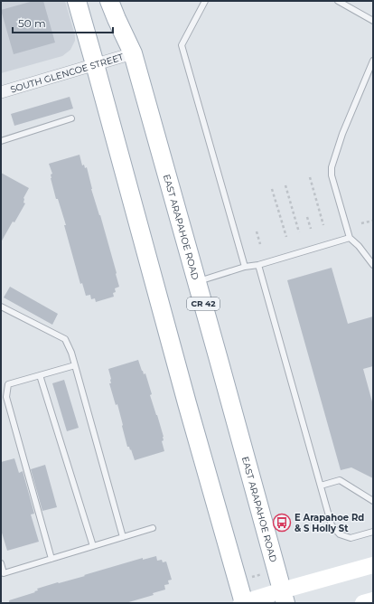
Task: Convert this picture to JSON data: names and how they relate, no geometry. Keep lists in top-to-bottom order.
{
  "streets": {
    "main road": ["EAST ARAPAHOE ROAD", "CR 42"],
    "street": ["SOUTH GLENCOE STREET"]
  },
  "crossings": [
    ["SOUTH GLENCOE STREET", "EAST ARAPAHOE ROAD"]
  ],
  "places": {
    "bus stop": ["E Arapahoe Rd & S Holly St"]
  },
  "scale_bar": "50 m"
}
